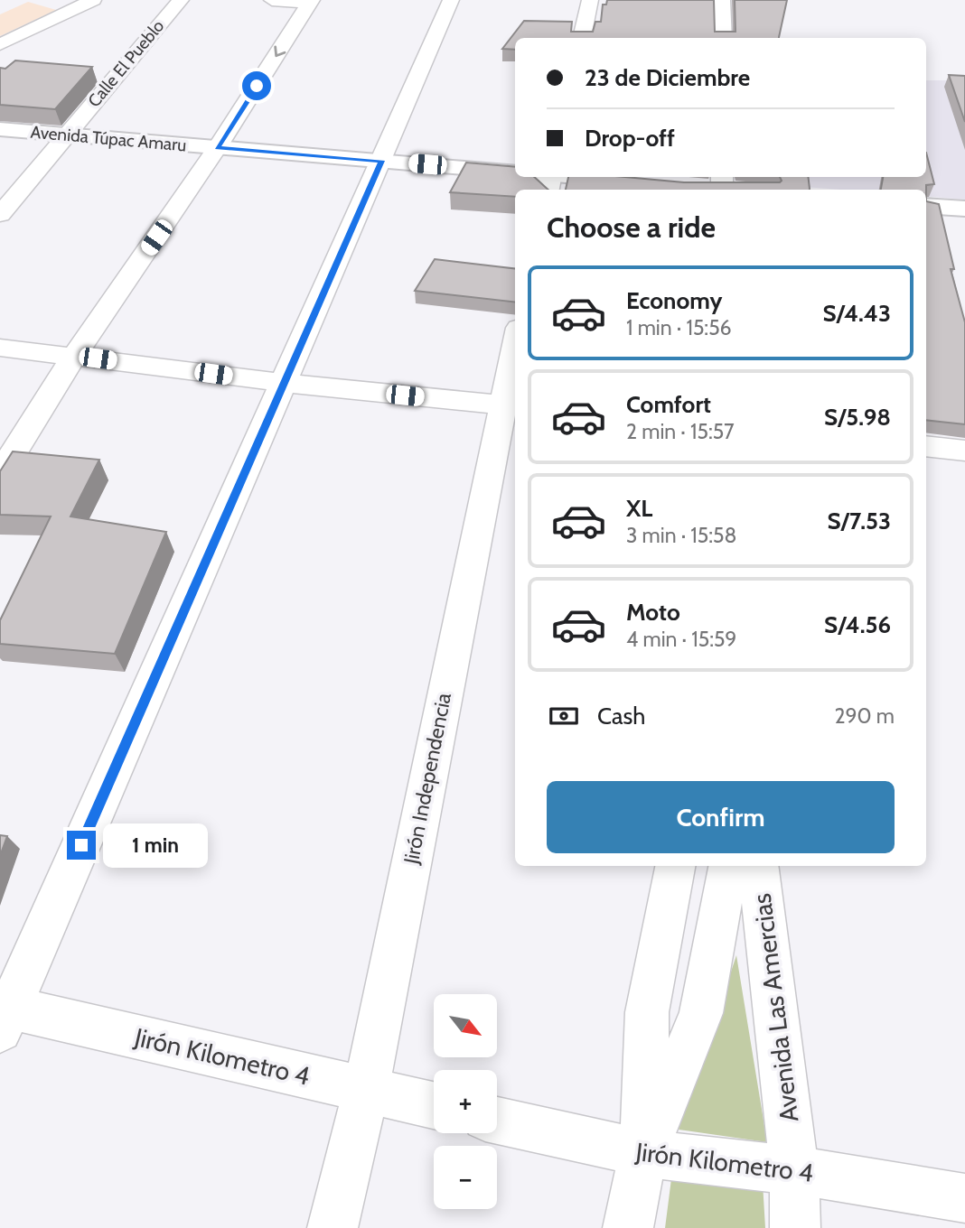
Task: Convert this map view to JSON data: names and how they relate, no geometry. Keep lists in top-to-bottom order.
{
  "streets": {
    "street": [
      "Calle El Pueblo",
      "Avenida Túpac Amaru",
      "Jirón Independencia",
      "Avenida Las Amercias",
      "Jirón Kilometro 4"
    ]
  },
  "crossings": [
    ["Calle El Pueblo", "Avenida Túpac Amaru"],
    ["Jirón Independencia", "Jirón Kilometro 4"],
    ["Avenida Las Amercias", "Jirón Kilometro 4"]
  ],
  "north": "bottom right",
  "page": {
    "banner": ["23 de Diciembre", "Drop-off"],
    "heading": "Choose a ride",
    "list": [
      {
        "name": "Economy",
        "note": "1 min · 15:56",
        "value": "S/4.43"
      },
      {
        "name": "Comfort",
        "note": "2 min · 15:57",
        "value": "S/5.98"
      },
      {
        "name": "XL",
        "note": "3 min · 15:58",
        "value": "S/7.53"
      },
      {
        "name": "Moto",
        "note": "4 min · 15:59",
        "value": "S/4.56"
      }
    ],
    "pay": ["Cash", "290 m"],
    "buttons": "Confirm",
    "bubble": "1 min",
    "map_buttons": ["+", "−"]
  }
}
